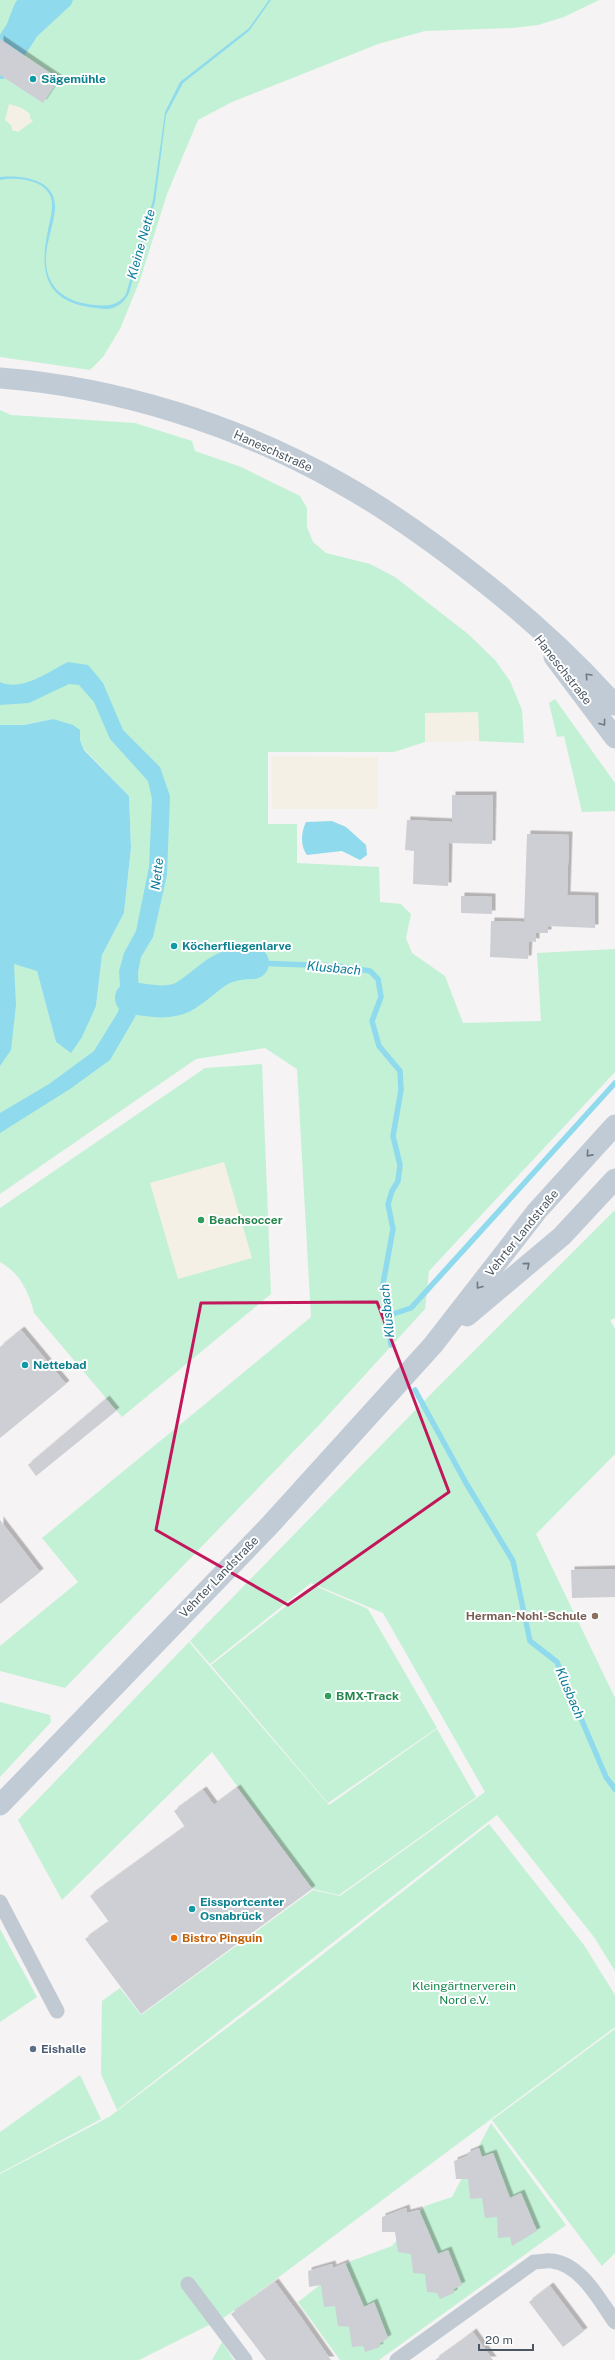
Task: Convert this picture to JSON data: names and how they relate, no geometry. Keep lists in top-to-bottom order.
{
  "streets": {
    "main road": ["Haneschstraße", "Vehrter Landstraße"]
  },
  "water": ["Kleine Nette", "Nette", "Klusbach"],
  "parks": ["Kleingärtnerverein Nord e.V."],
  "places": [
    "Sägemühle",
    "Köcherfliegenlarve",
    "Beachsoccer",
    "Nettebad",
    "Herman-Nohl-Schule",
    "BMX-Track",
    "Eissportcenter Osnabrück",
    "Bistro Pinguin",
    "Eishalle"
  ],
  "scale_bar": "20 m"
}
